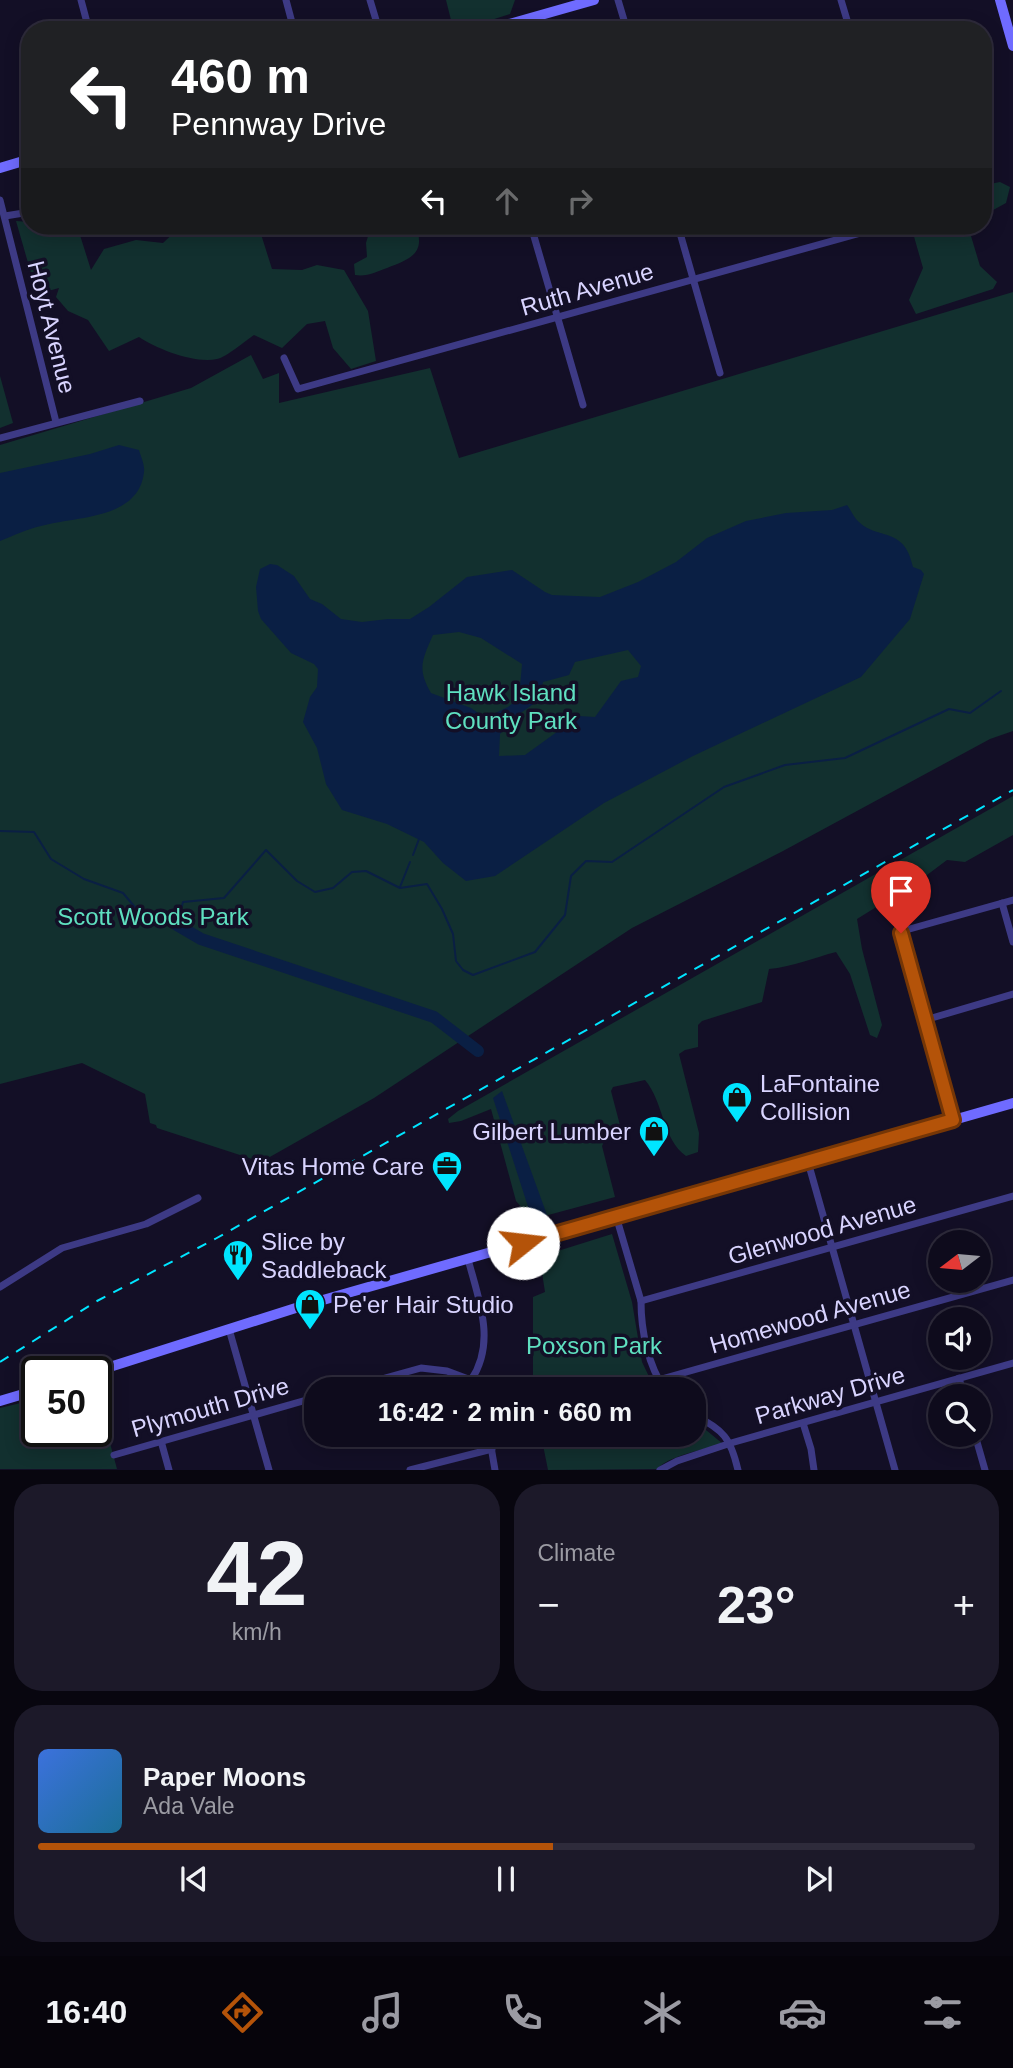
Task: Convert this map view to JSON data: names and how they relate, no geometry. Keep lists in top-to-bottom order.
{
  "streets": {
    "street": [
      "Ruth Avenue",
      "Hoyt Avenue",
      "Glenwood Avenue",
      "Homewood Avenue",
      "Parkway Drive",
      "Plymouth Drive"
    ]
  },
  "parks": ["Hawk Island County Park", "Scott Woods Park", "Poxson Park"],
  "places": {
    "shop": ["LaFontaine Collision", "Gilbert Lumber", "Pe'er Hair Studio"],
    "office": ["Vitas Home Care"],
    "restaurant": ["Slice by Saddleback"]
  },
  "north": "left",
  "page": {
    "turn": ["460 m", "Pennway Drive"],
    "limit": "50",
    "trip": "16:42 · 2 min · 660 m",
    "tile": [
      ["42", "km/h"],
      "Climate"
    ],
    "heat": ["−", "23°", "+"],
    "song": ["Paper Moons", "Ada Vale"],
    "tabs": "16:40"
  }
}
